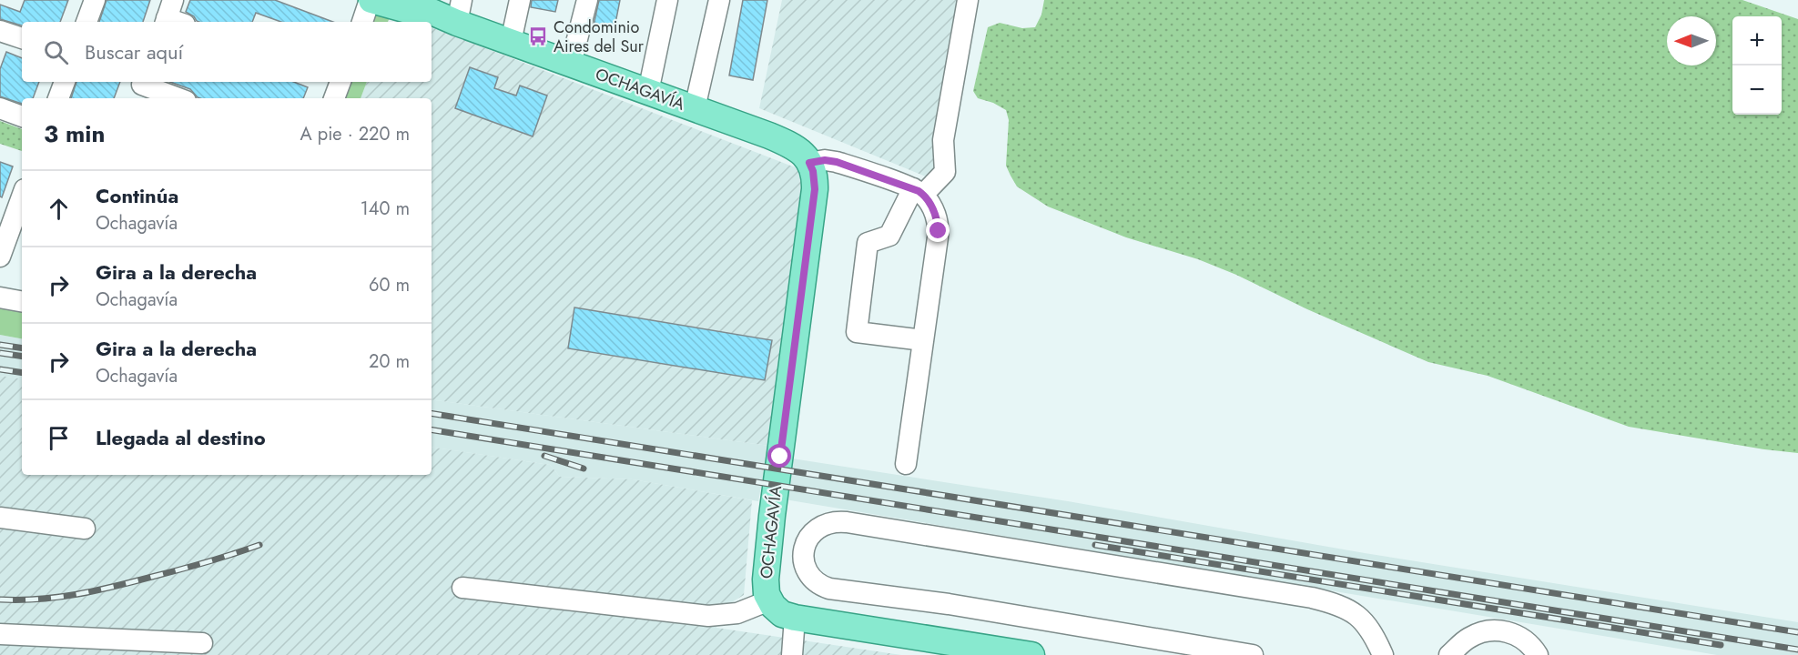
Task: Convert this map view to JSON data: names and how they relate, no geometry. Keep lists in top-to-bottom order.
{
  "streets": {
    "main road": ["OCHAGAVÍA"]
  },
  "places": {
    "bus stop": ["Condominio Aires del Sur"]
  },
  "north": "left",
  "page": {
    "map_buttons": ["+", "−"],
    "search": "Buscar aquí",
    "heading": ["3 min", "A pie · 220 m"],
    "list": [
      ["Continúa", "Ochagavía", "140 m"],
      ["Gira a la derecha", "Ochagavía", "60 m"],
      ["Gira a la derecha", "Ochagavía", "20 m"],
      "Llegada al destino"
    ]
  }
}
